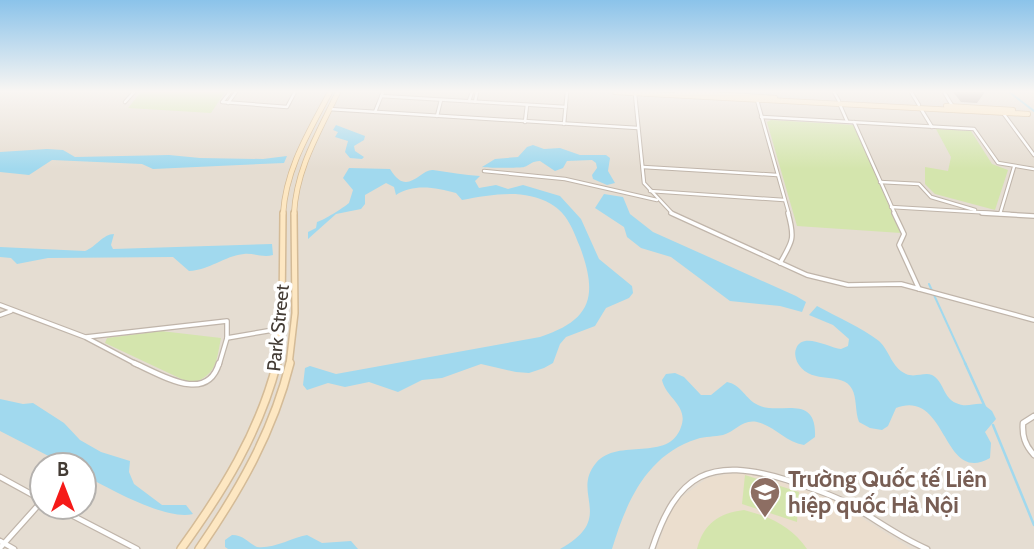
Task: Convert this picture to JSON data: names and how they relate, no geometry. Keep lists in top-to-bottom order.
{
  "streets": {
    "street": ["Park Street"]
  },
  "places": {
    "school or university": ["Trường Quốc tế Liên hiệp quốc Hà Nội"]
  },
  "north": "top"
}
